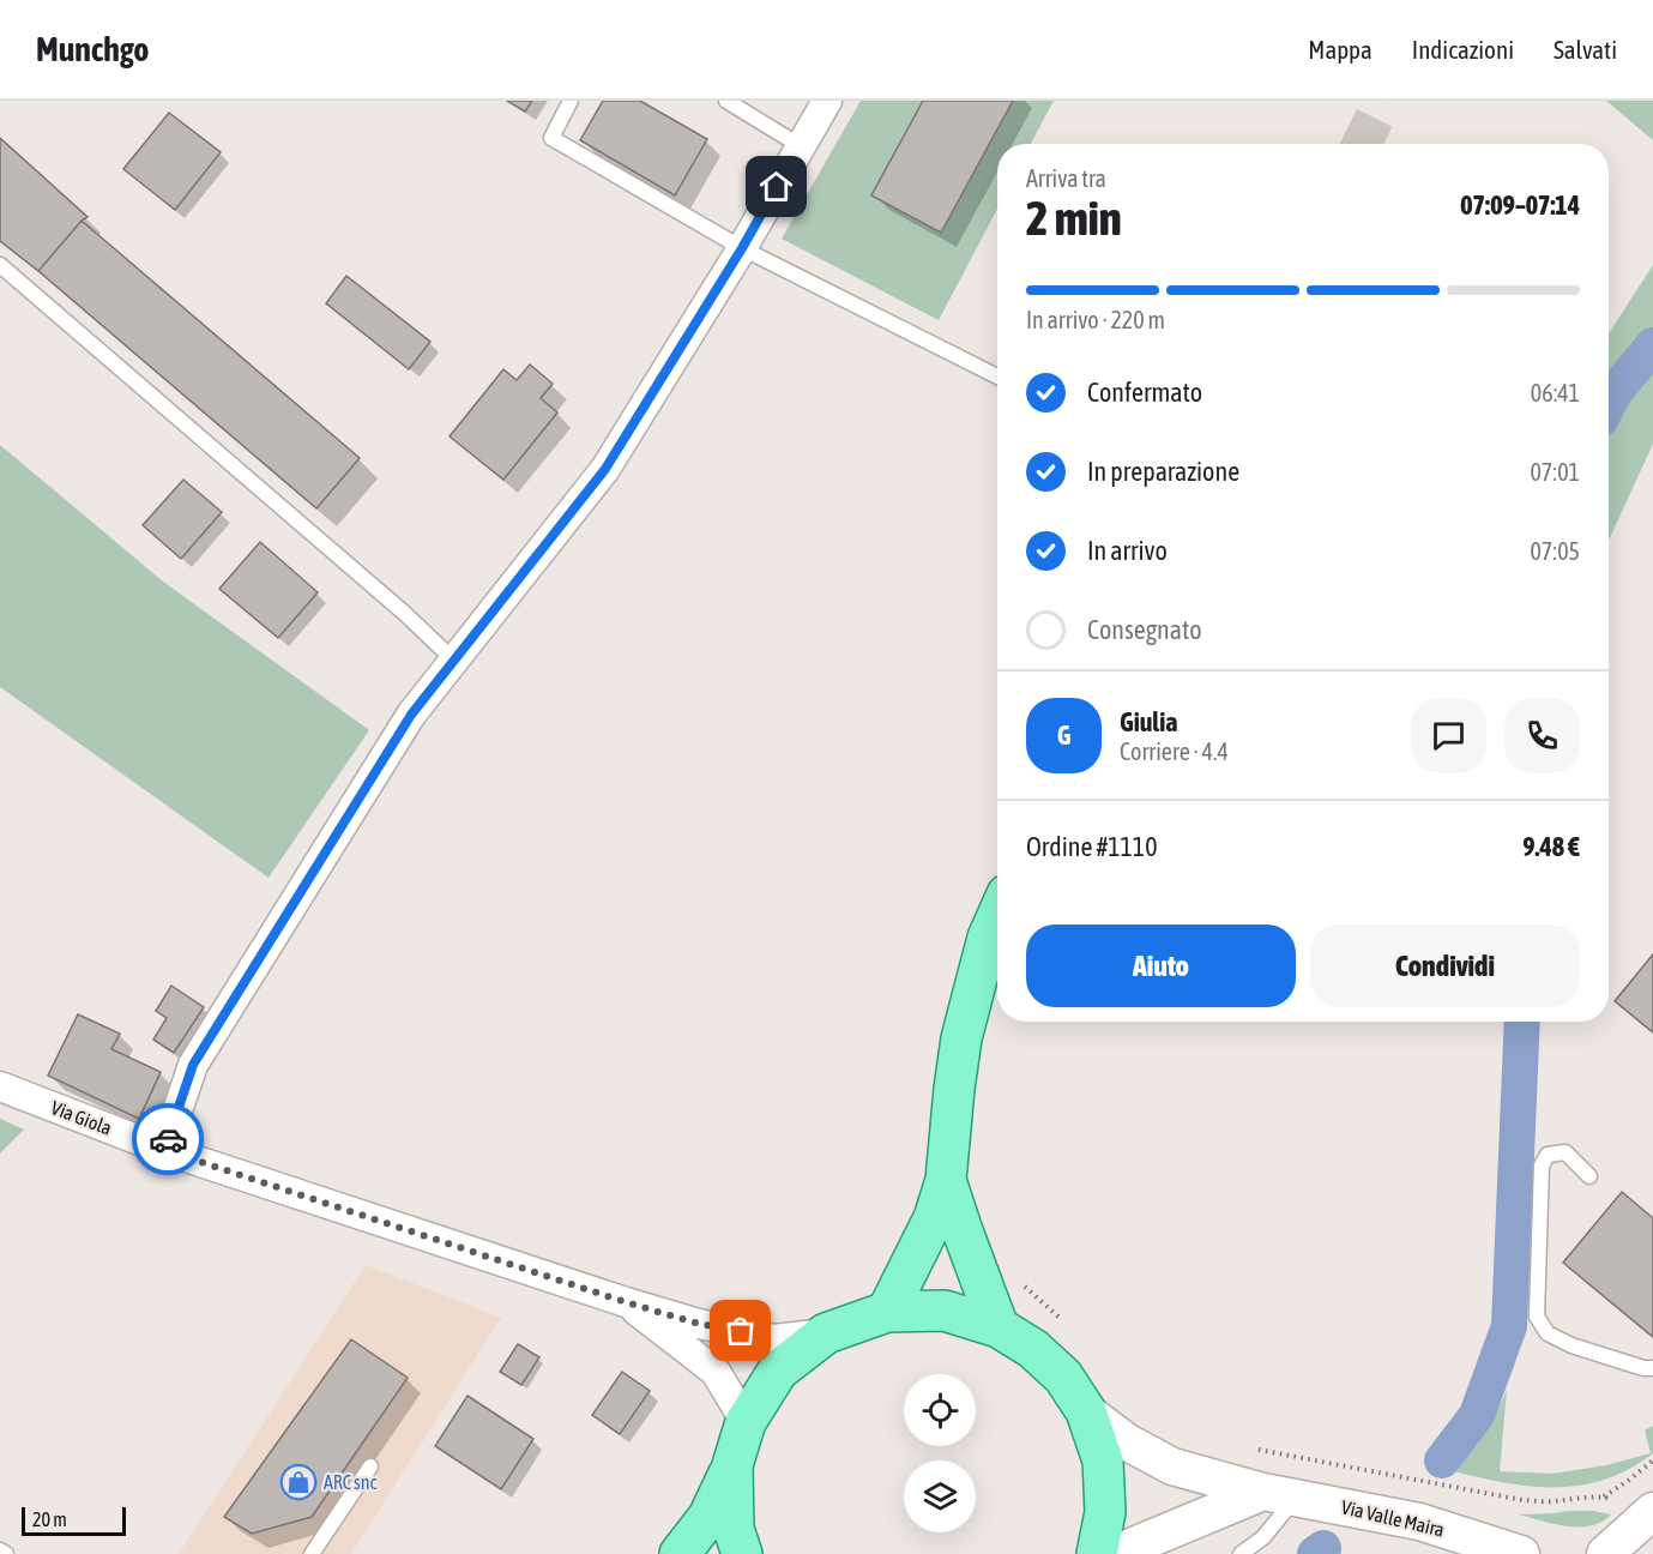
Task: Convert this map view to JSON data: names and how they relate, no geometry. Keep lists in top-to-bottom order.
{
  "streets": {
    "street": ["Via Giola", "Via Valle Maira"]
  },
  "places": {
    "shop": ["ARC snc"]
  },
  "scale_bar": "20 m",
  "page": {
    "header": "Munchgo",
    "nav": ["Mappa", "Indicazioni", "Salvati"],
    "heading": ["2 min", "Arriva tra", "07:09–07:14"],
    "panel": [
      "Giulia",
      "Corriere · 4.4",
      "Ordine #1110",
      "9.48 €"
    ],
    "bar": "In arrivo · 220 m",
    "list": [
      ["Confermato", "06:41"],
      ["In preparazione", "07:01"],
      ["In arrivo", "07:05"],
      "Consegnato"
    ],
    "round": "G",
    "buttons": ["Aiuto", "Condividi"],
    "scale": "20 m"
  }
}
